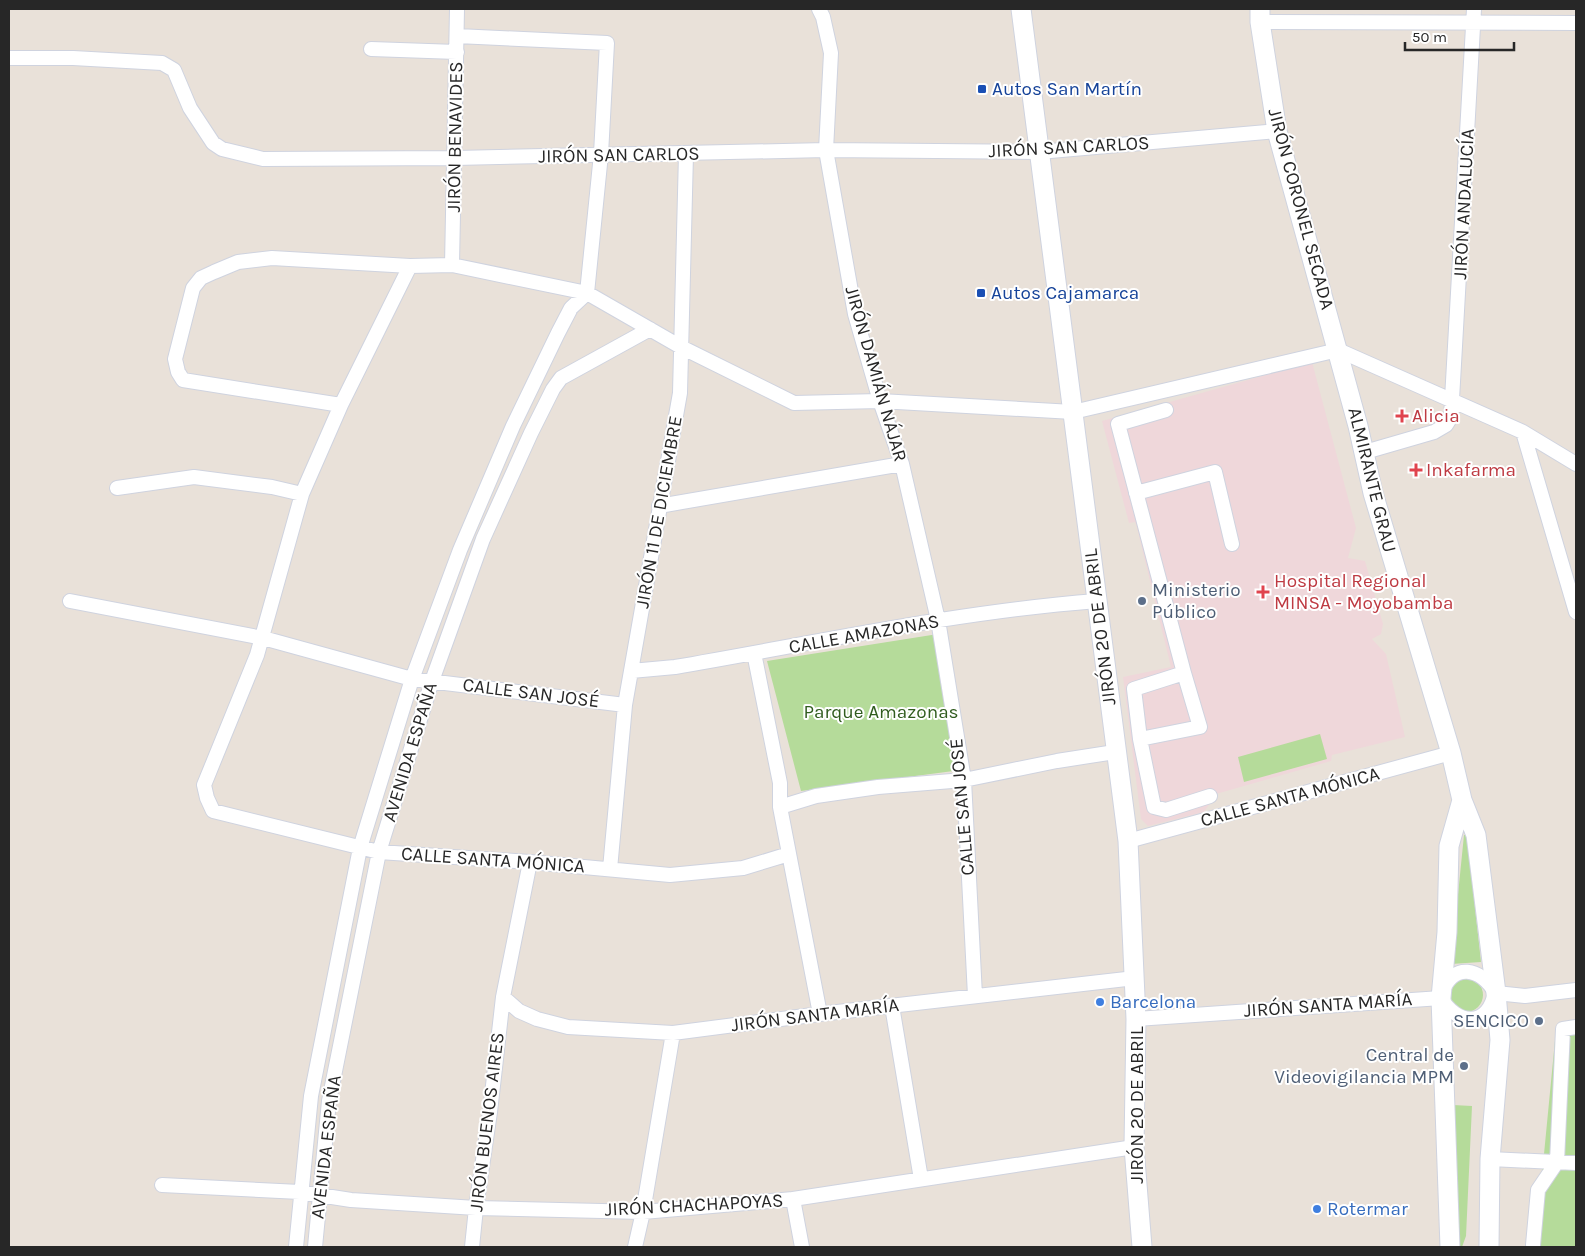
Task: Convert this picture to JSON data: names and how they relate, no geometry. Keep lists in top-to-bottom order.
{
  "streets": {
    "main road": ["JIRÓN CORONEL SECADA", "ALMIRANTE GRAU", "JIRÓN 20 DE ABRIL"],
    "street": [
      "JIRÓN BENAVIDES",
      "JIRÓN SAN CARLOS",
      "JIRÓN ANDALUCÍA",
      "JIRÓN DAMIÁN NÁJAR",
      "JIRÓN 11 DE DICIEMBRE",
      "CALLE AMAZONAS",
      "CALLE SAN JOSÉ",
      "AVENIDA ESPAÑA",
      "CALLE SANTA MÓNICA",
      "JIRÓN SANTA MARÍA",
      "JIRÓN BUENOS AIRES",
      "JIRÓN CHACHAPOYAS"
    ]
  },
  "crossings": [
    ["JIRÓN BENAVIDES", "JIRÓN SAN CARLOS"],
    ["JIRÓN SAN CARLOS", "JIRÓN CORONEL SECADA"],
    ["JIRÓN SAN CARLOS", "JIRÓN DAMIÁN NÁJAR"],
    ["JIRÓN SAN CARLOS", "JIRÓN 11 DE DICIEMBRE"],
    ["JIRÓN SAN CARLOS", "JIRÓN 20 DE ABRIL"],
    ["JIRÓN ANDALUCÍA", "ALMIRANTE GRAU"],
    ["JIRÓN CORONEL SECADA", "ALMIRANTE GRAU"],
    ["JIRÓN DAMIÁN NÁJAR", "CALLE AMAZONAS"],
    ["JIRÓN DAMIÁN NÁJAR", "CALLE SAN JOSÉ"],
    ["ALMIRANTE GRAU", "CALLE SANTA MÓNICA"],
    ["ALMIRANTE GRAU", "JIRÓN SANTA MARÍA"],
    ["JIRÓN 11 DE DICIEMBRE", "CALLE AMAZONAS"],
    ["JIRÓN 11 DE DICIEMBRE", "CALLE SAN JOSÉ"],
    ["JIRÓN 11 DE DICIEMBRE", "CALLE SANTA MÓNICA"],
    ["JIRÓN 20 DE ABRIL", "CALLE AMAZONAS"],
    ["JIRÓN 20 DE ABRIL", "CALLE SANTA MÓNICA"],
    ["JIRÓN 20 DE ABRIL", "JIRÓN SANTA MARÍA"],
    ["JIRÓN 20 DE ABRIL", "JIRÓN CHACHAPOYAS"],
    ["CALLE AMAZONAS", "CALLE SAN JOSÉ"],
    ["CALLE SAN JOSÉ", "AVENIDA ESPAÑA"],
    ["CALLE SAN JOSÉ", "CALLE SANTA MÓNICA"],
    ["CALLE SAN JOSÉ", "JIRÓN SANTA MARÍA"],
    ["AVENIDA ESPAÑA", "CALLE SANTA MÓNICA"],
    ["AVENIDA ESPAÑA", "JIRÓN CHACHAPOYAS"],
    ["CALLE SANTA MÓNICA", "JIRÓN BUENOS AIRES"],
    ["JIRÓN SANTA MARÍA", "JIRÓN BUENOS AIRES"],
    ["JIRÓN BUENOS AIRES", "JIRÓN CHACHAPOYAS"]
  ],
  "parks": ["Parque Amazonas"],
  "places": {
    "transit": ["Autos San Martín", "Autos Cajamarca"],
    "health": ["Alicia", "Inkafarma", "Hospital Regional MINSA - Moyobamba"],
    "other": [
      "Ministerio Público",
      "Barcelona",
      "SENCICO",
      "Central de Videovigilancia MPM",
      "Rotermar"
    ]
  },
  "scale_bar": "50 m"
}
